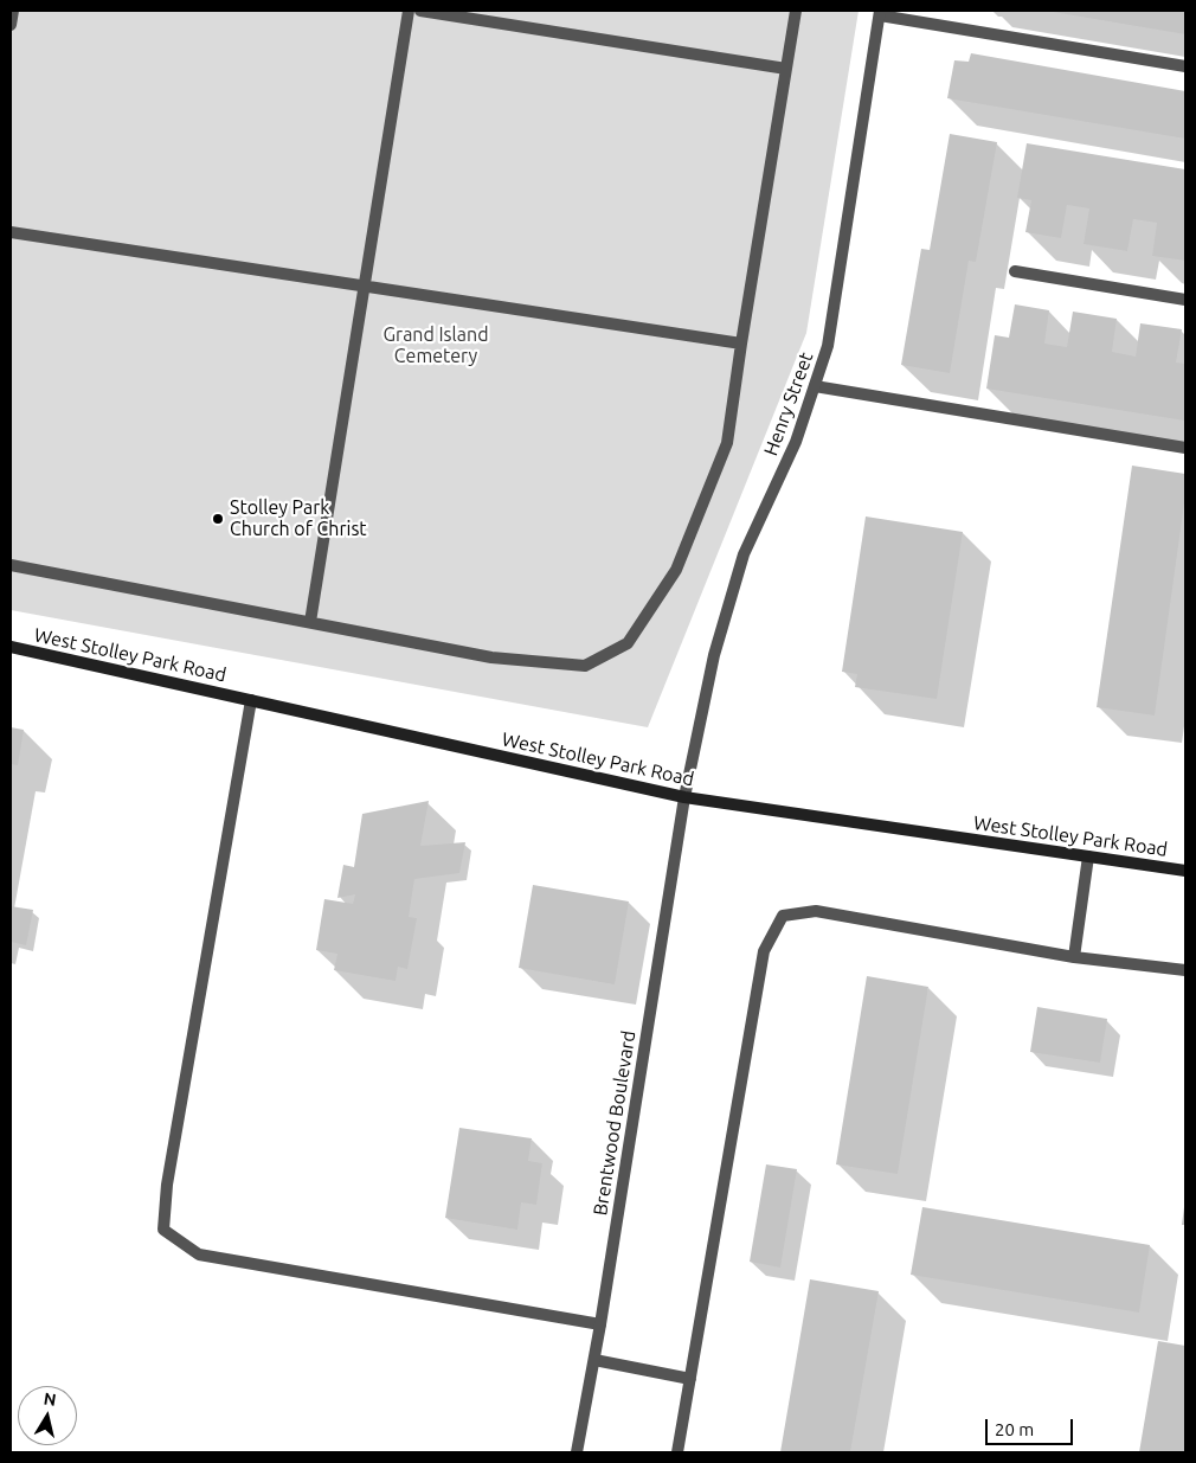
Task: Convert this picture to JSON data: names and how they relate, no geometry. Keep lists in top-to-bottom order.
{
  "streets": {
    "main road": ["West Stolley Park Road"],
    "street": ["Henry Street", "Brentwood Boulevard"]
  },
  "crossings": [
    ["Henry Street", "West Stolley Park Road"],
    ["Henry Street", "Brentwood Boulevard"],
    ["West Stolley Park Road", "Brentwood Boulevard"]
  ],
  "parks": ["Grand Island Cemetery"],
  "places": ["Stolley Park Church of Christ"],
  "scale_bar": "20 m",
  "north": "top"
}
